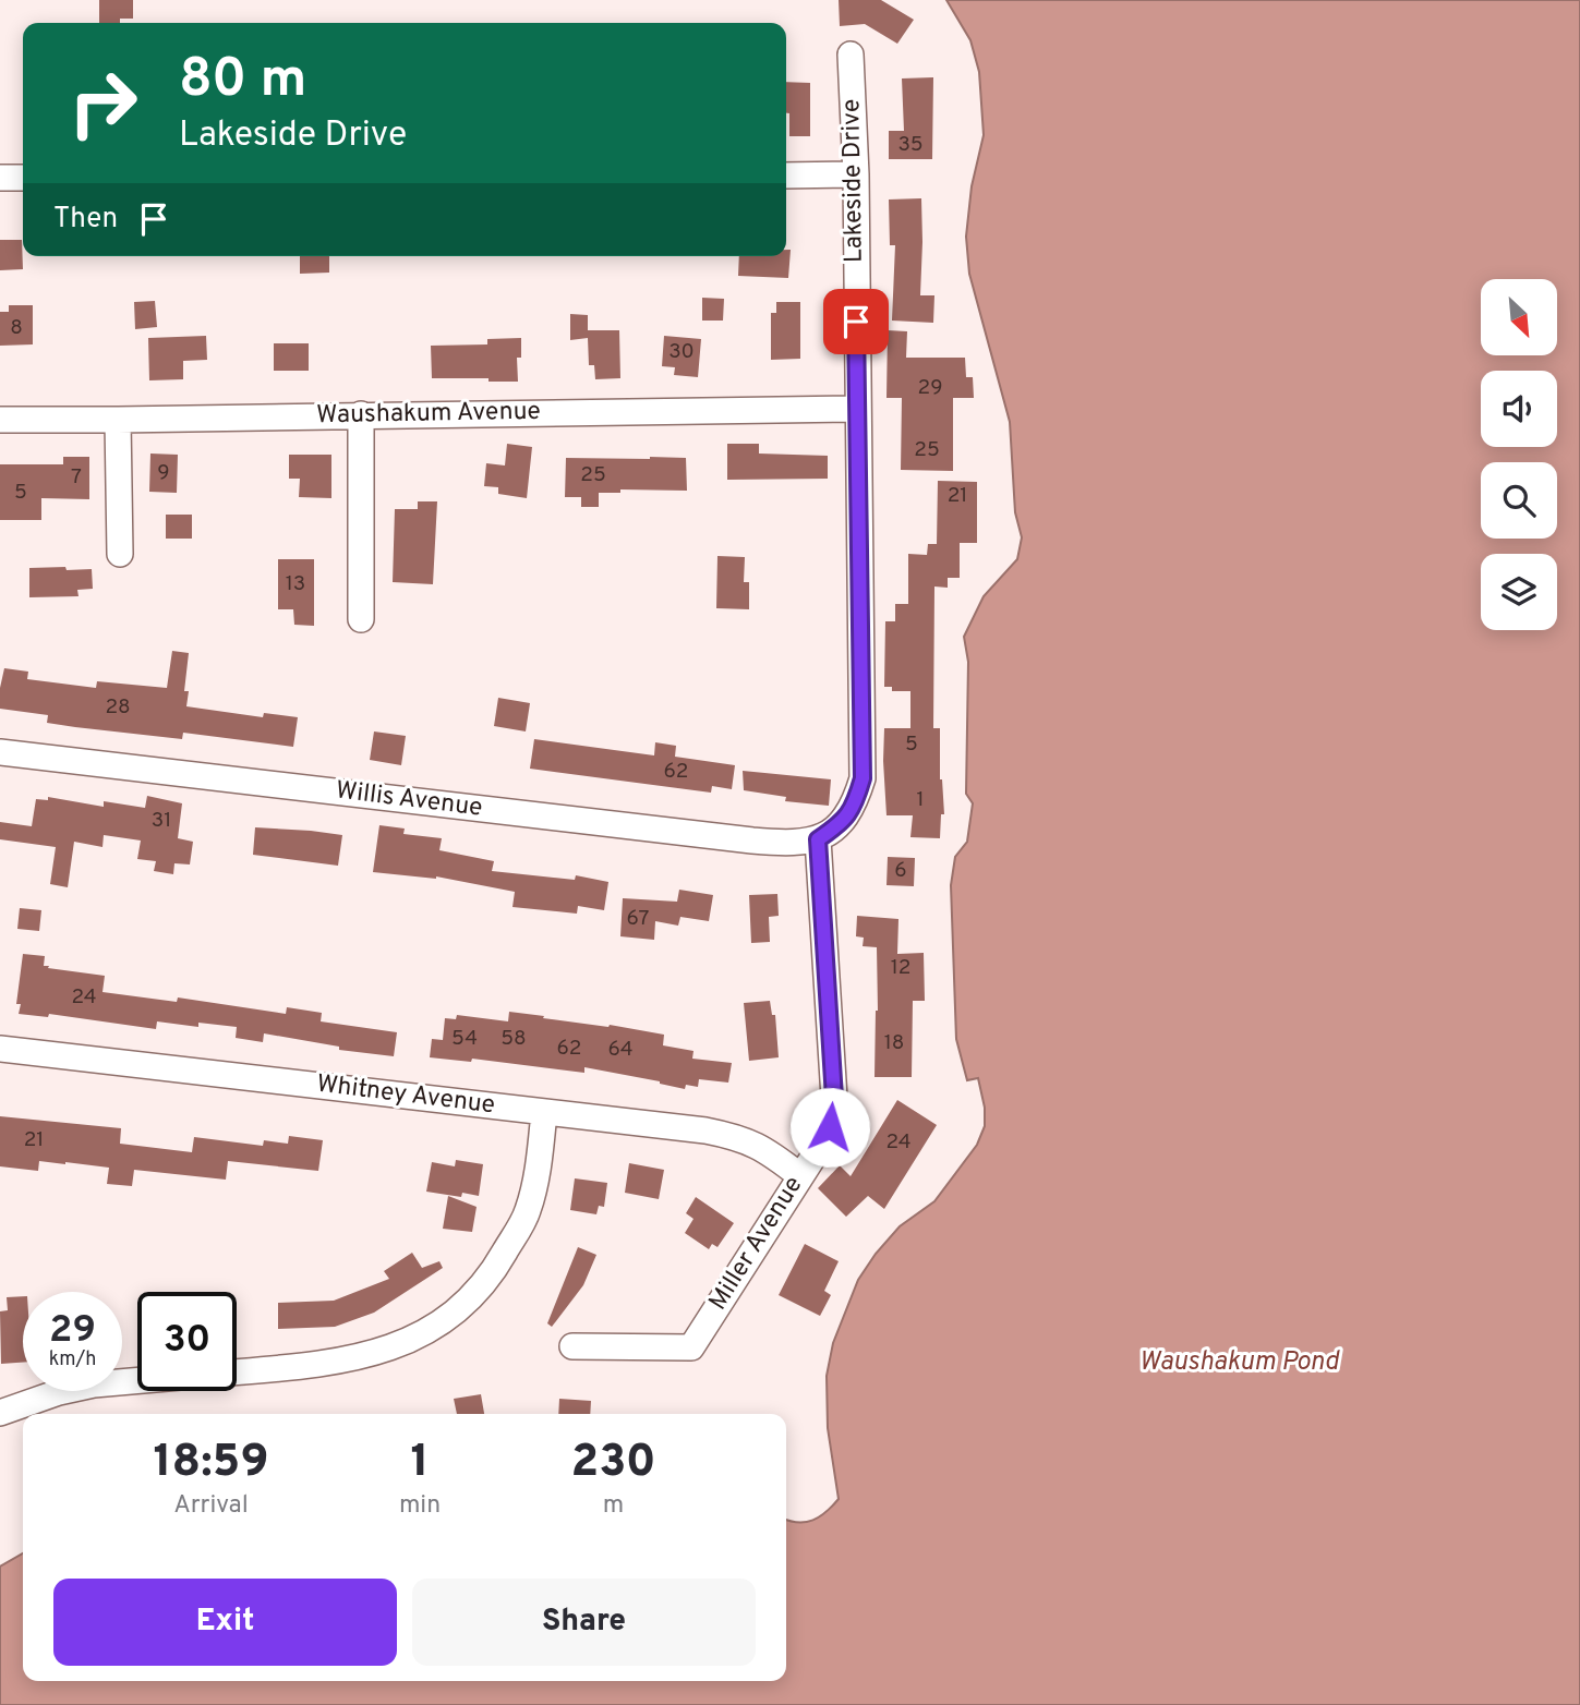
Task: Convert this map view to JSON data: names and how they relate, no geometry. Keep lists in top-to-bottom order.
{
  "streets": {
    "street": [
      "Lakeside Drive",
      "Waushakum Avenue",
      "Willis Avenue",
      "Whitney Avenue",
      "Miller Avenue"
    ]
  },
  "crossings": [
    ["Lakeside Drive", "Waushakum Avenue"],
    ["Lakeside Drive", "Willis Avenue"],
    ["Lakeside Drive", "Miller Avenue"],
    ["Willis Avenue", "Miller Avenue"],
    ["Whitney Avenue", "Miller Avenue"]
  ],
  "water": ["Waushakum Pond"],
  "house_numbers": [
    "35",
    "8",
    "30",
    "29",
    "25",
    "9",
    "25",
    "7",
    "5",
    "21",
    "13",
    "28",
    "5",
    "62",
    "1",
    "31",
    "6",
    "67",
    "12",
    "24",
    "54",
    "58",
    "18",
    "62",
    "64",
    "21",
    "24"
  ],
  "north": "bottom right",
  "page": {
    "turn": ["80 m", "Lakeside Drive"],
    "then": "Then",
    "speed": "29 km/h",
    "limit": "30",
    "eta": [
      "18:59",
      "Arrival",
      "1",
      "min",
      "230",
      "m"
    ],
    "buttons": ["Exit", "Share"]
  }
}
